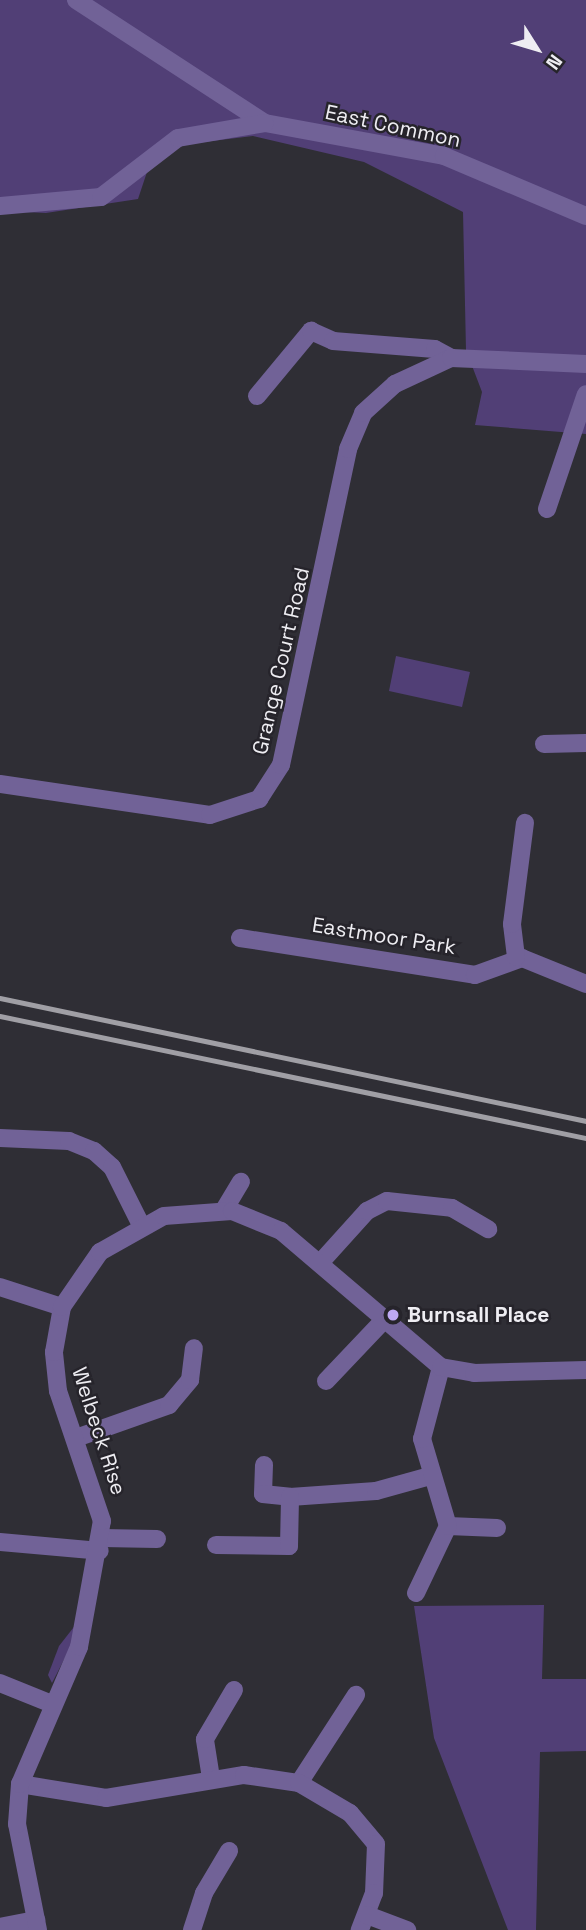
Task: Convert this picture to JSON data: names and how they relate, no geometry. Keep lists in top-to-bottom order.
{
  "streets": {
    "street": [
      "East Common",
      "Grange Court Road",
      "Eastmoor Park",
      "Welbeck Rise"
    ]
  },
  "places": ["Burnsall Place"],
  "north": "bottom right"
}
